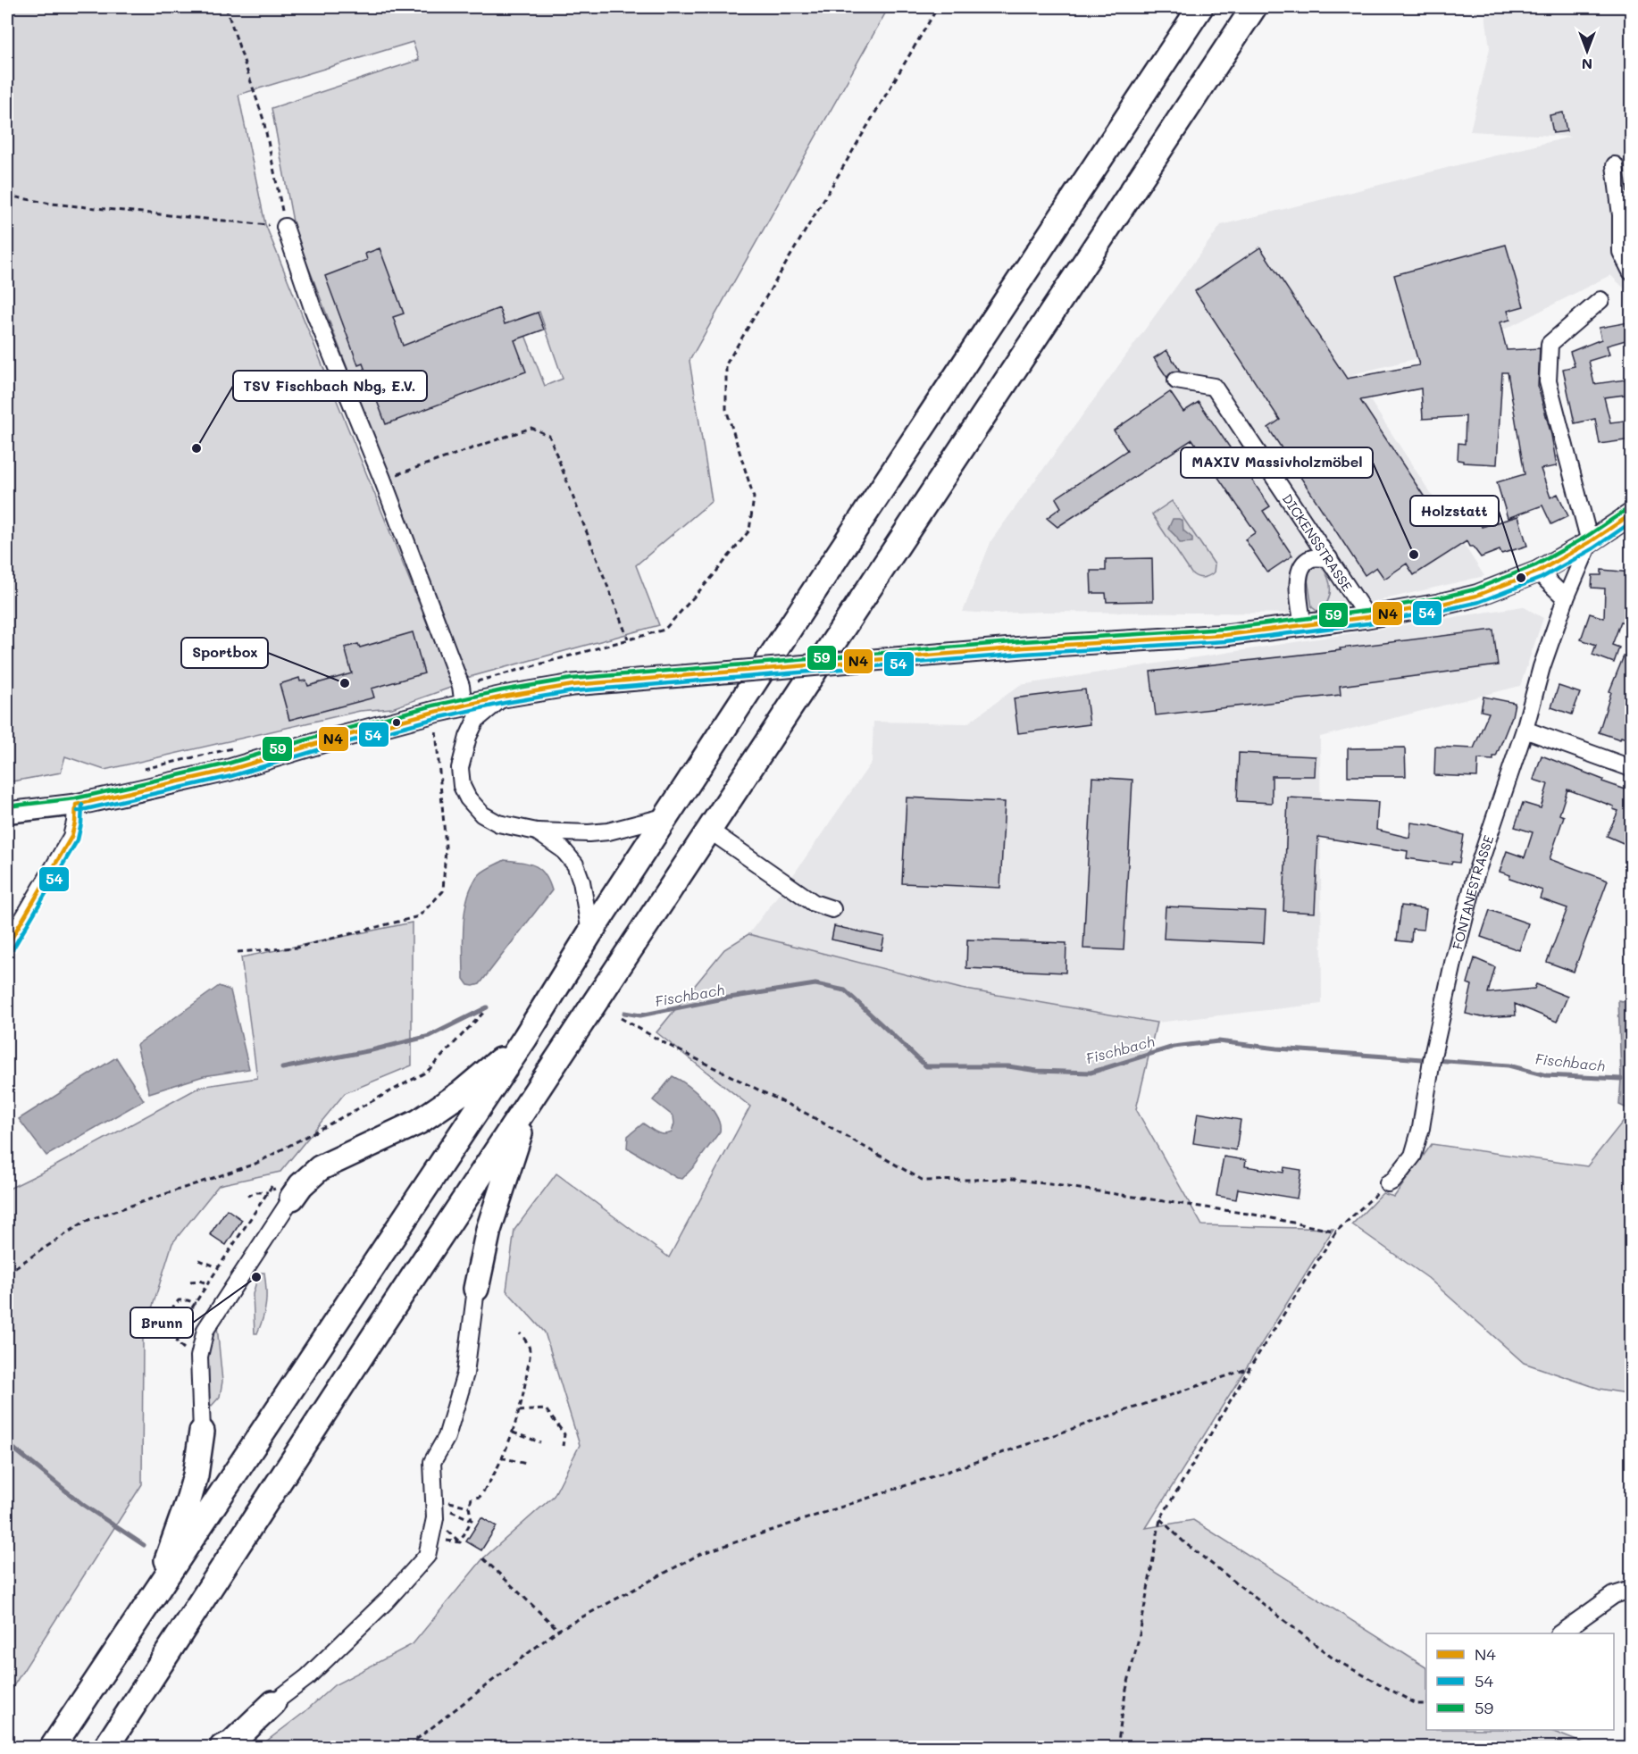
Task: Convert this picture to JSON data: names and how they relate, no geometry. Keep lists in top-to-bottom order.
{
  "streets": {
    "street": ["DICKENSSTRASSE", "FONTANESTRASSE"]
  },
  "water": ["Fischbach"],
  "places": [
    "TSV Fischbach Nbg, E.V.",
    "MAXIV Massivholzmöbel",
    "Holzstatt",
    "Sportbox",
    "Brunn"
  ],
  "lines": ["transit line 59", "transit line N4", "transit line 54"],
  "legend": ["N4", "54", "59"],
  "north": "bottom"
}
